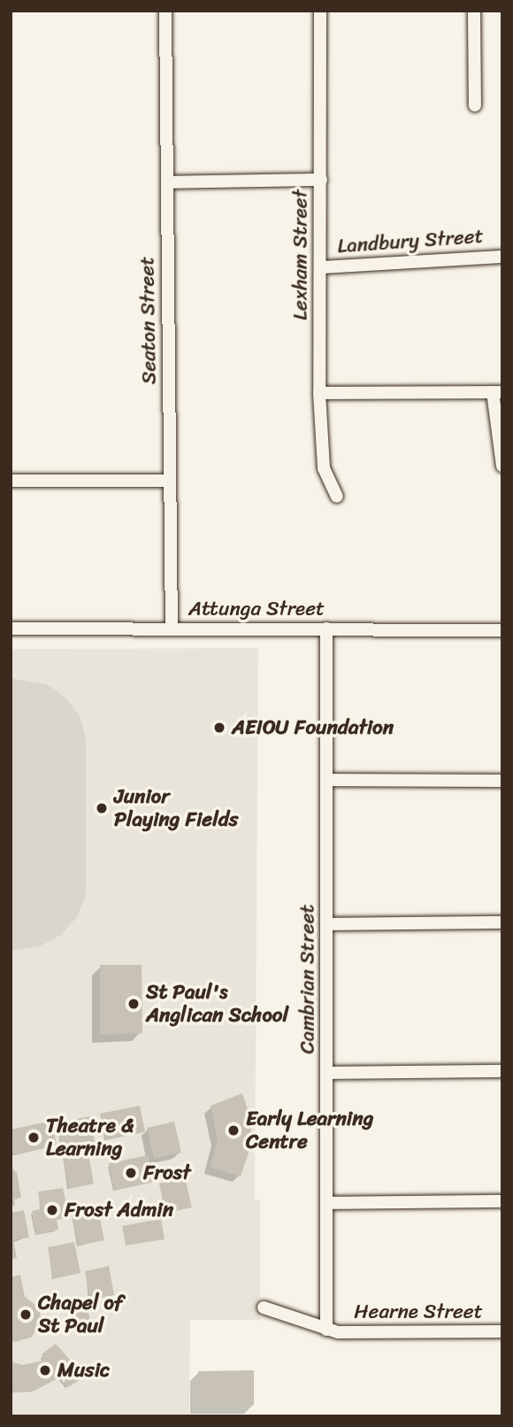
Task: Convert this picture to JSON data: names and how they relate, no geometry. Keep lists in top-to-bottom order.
{
  "streets": {
    "street": [
      "Landbury Street",
      "Lexham Street",
      "Seaton Street",
      "Attunga Street",
      "Cambrian Street",
      "Hearne Street"
    ]
  },
  "crossings": [
    ["Landbury Street", "Lexham Street"],
    ["Seaton Street", "Attunga Street"],
    ["Attunga Street", "Cambrian Street"],
    ["Cambrian Street", "Hearne Street"]
  ],
  "places": [
    "AEIOU Foundation",
    "Junior Playing Fields",
    "St Paul's Anglican School",
    "Early Learning Centre",
    "Theatre & Learning",
    "Frost",
    "Frost Admin",
    "Chapel of St Paul",
    "Music"
  ]
}
